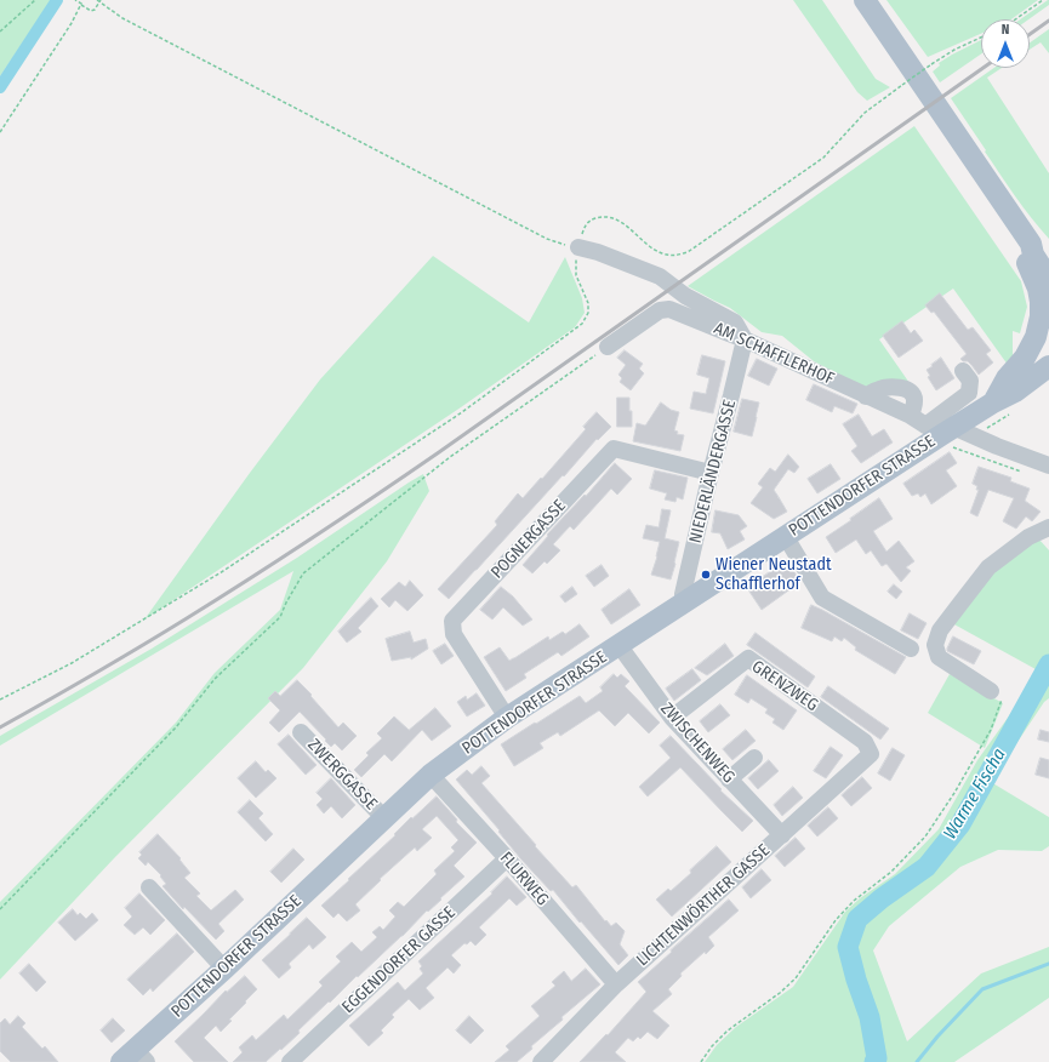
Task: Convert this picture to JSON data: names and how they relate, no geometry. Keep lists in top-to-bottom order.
{
  "streets": {
    "main road": ["POTTENDORFER STRASSE"],
    "street": [
      "AM SCHAFFLERHOF",
      "NIEDERLÄNDERGASSE",
      "POGNERGASSE",
      "GRENZWEG",
      "ZWISCHENWEG",
      "ZWERGGASSE",
      "FLURWEG",
      "LICHTENWÖRTHER GASSE",
      "EGGENDORFER GASSE"
    ]
  },
  "crossings": [
    ["AM SCHAFFLERHOF", "NIEDERLÄNDERGASSE"],
    ["AM SCHAFFLERHOF", "POTTENDORFER STRASSE"],
    ["NIEDERLÄNDERGASSE", "POTTENDORFER STRASSE"],
    ["NIEDERLÄNDERGASSE", "POGNERGASSE"],
    ["POTTENDORFER STRASSE", "POGNERGASSE"],
    ["POTTENDORFER STRASSE", "ZWISCHENWEG"],
    ["POTTENDORFER STRASSE", "ZWERGGASSE"],
    ["POTTENDORFER STRASSE", "FLURWEG"],
    ["GRENZWEG", "ZWISCHENWEG"],
    ["GRENZWEG", "LICHTENWÖRTHER GASSE"],
    ["ZWISCHENWEG", "LICHTENWÖRTHER GASSE"],
    ["FLURWEG", "LICHTENWÖRTHER GASSE"],
    ["FLURWEG", "EGGENDORFER GASSE"]
  ],
  "water": ["Warme Fischa"],
  "places": ["Wiener Neustadt Schafflerhof"],
  "north": "top"
}
